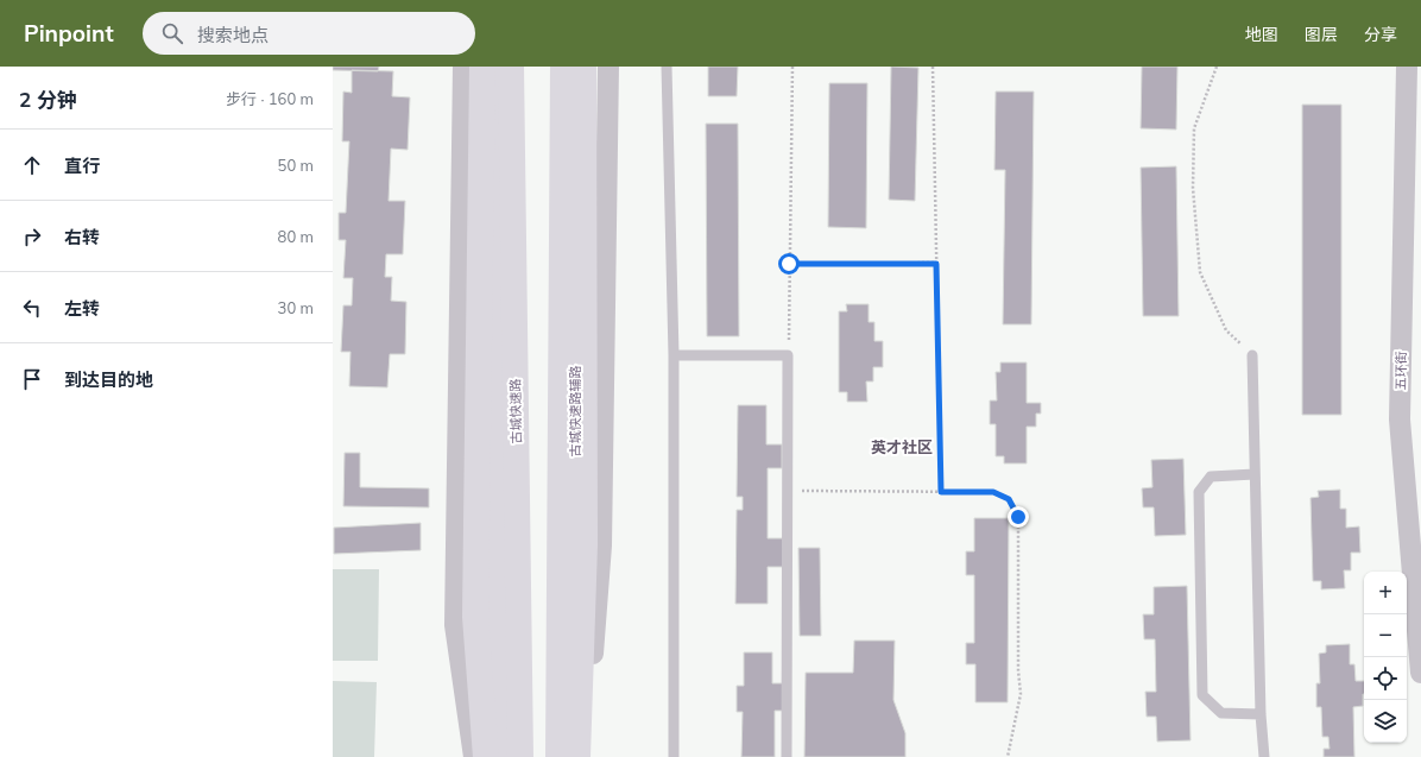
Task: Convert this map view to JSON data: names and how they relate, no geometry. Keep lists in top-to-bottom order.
{
  "streets": {
    "main road": ["古城快速路", "古城快速路辅路"],
    "street": ["五环街"]
  },
  "districts": ["英才社区"],
  "page": {
    "header": "Pinpoint",
    "search": "搜索地点",
    "nav": ["地图", "图层", "分享"],
    "heading": ["2 分钟", "步行 · 160 m"],
    "list": [
      ["直行", "50 m"],
      ["右转", "80 m"],
      ["左转", "30 m"],
      "到达目的地"
    ],
    "map_buttons": ["+", "−"]
  }
}
